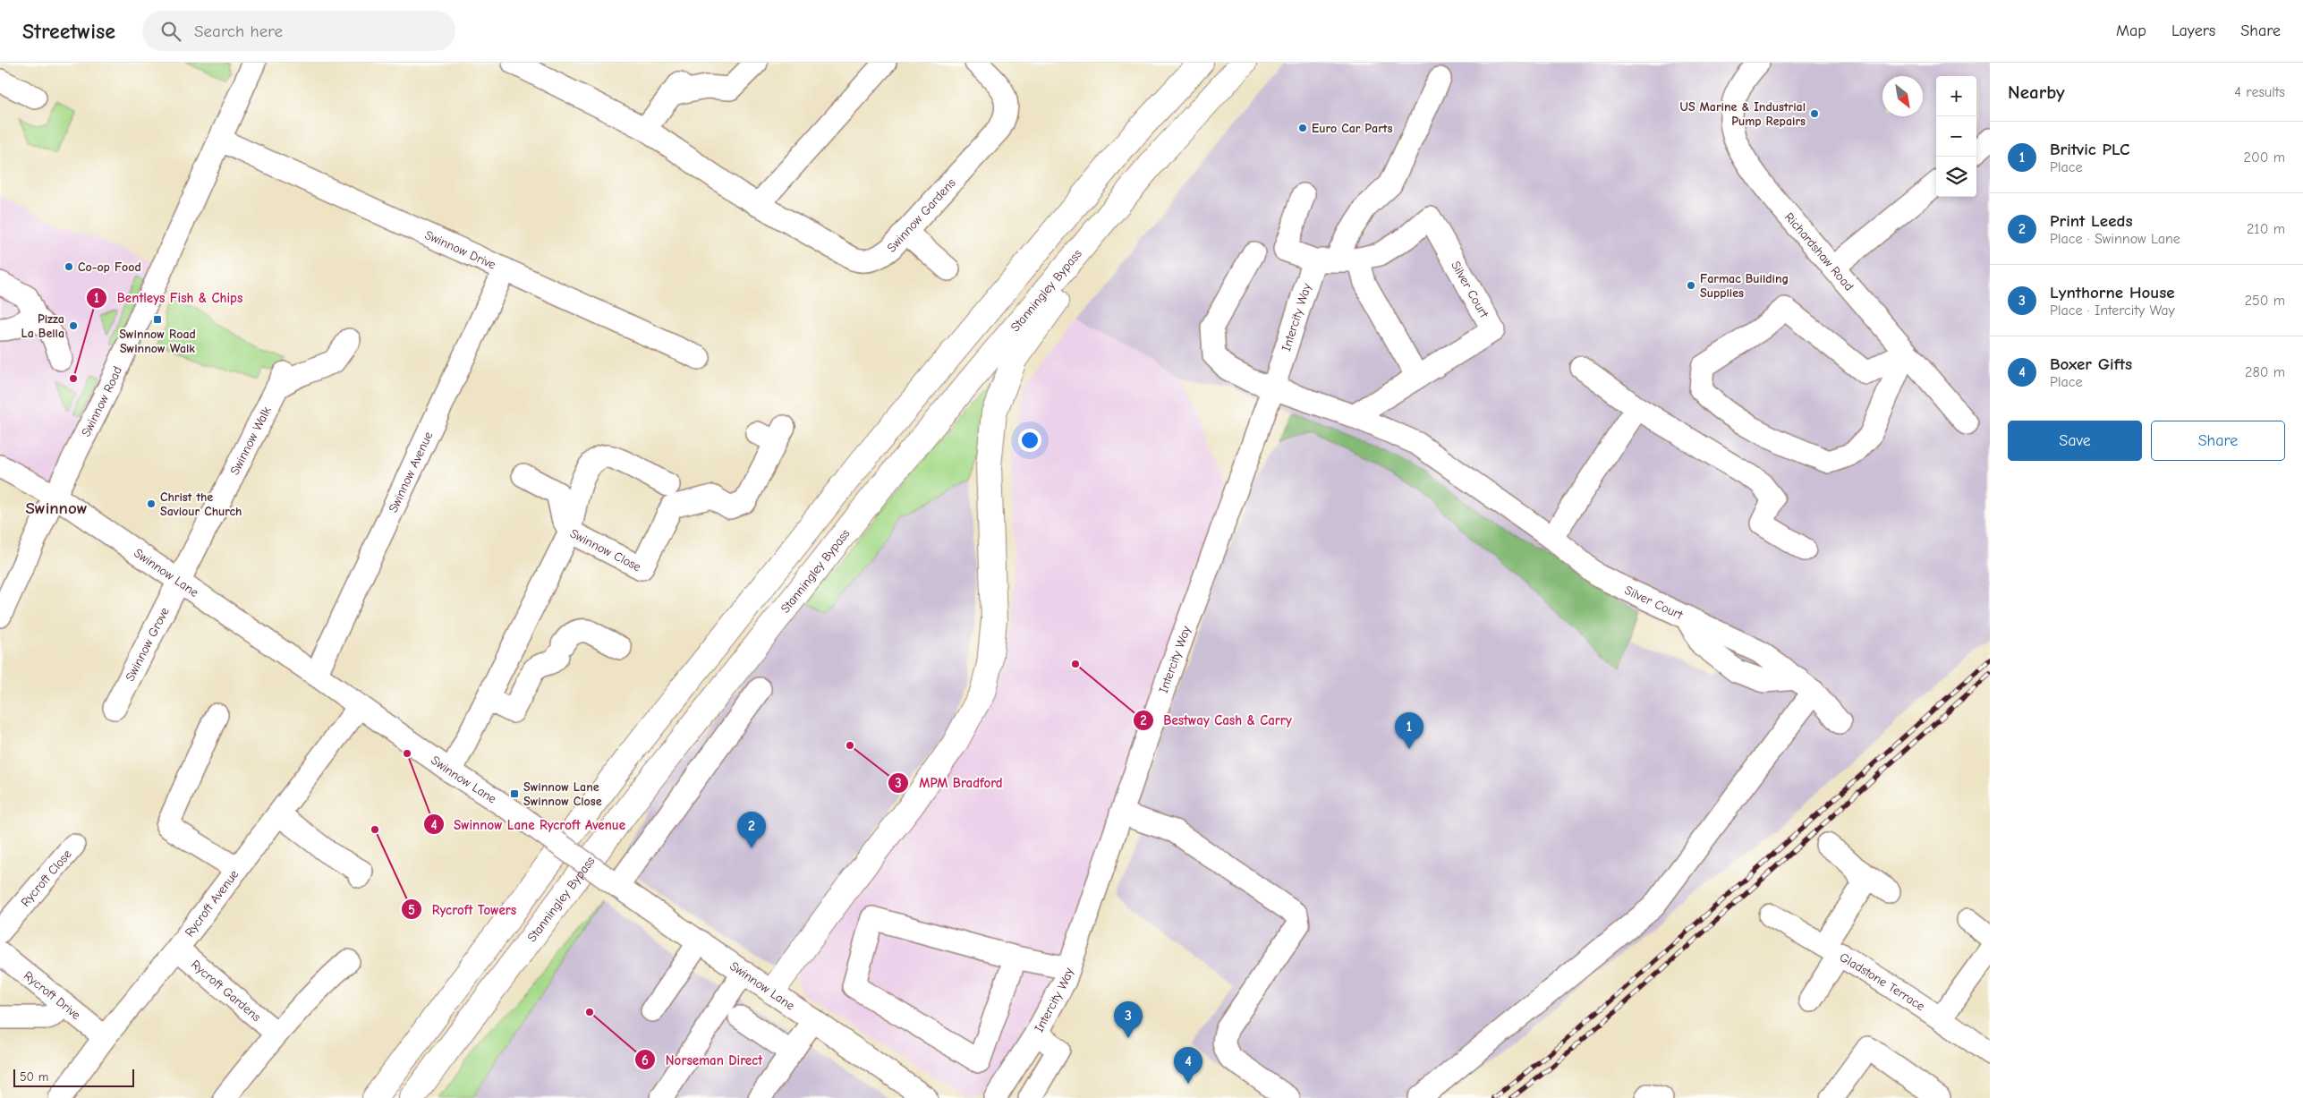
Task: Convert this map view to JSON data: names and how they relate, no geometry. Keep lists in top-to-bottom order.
{
  "streets": {
    "highway": ["Stanningley Bypass"],
    "street": [
      "Swinnow Gardens",
      "Swinnow Drive",
      "Richardshaw Road",
      "Silver Court",
      "Intercity Way",
      "Swinnow Road",
      "Swinnow Walk",
      "Swinnow Avenue",
      "Swinnow Close",
      "Swinnow Lane",
      "Swinnow Grove",
      "Rycroft Close",
      "Rycroft Avenue",
      "Gladstone Terrace",
      "Rycroft Gardens",
      "Rycroft Drive"
    ]
  },
  "crossings": [
    ["Swinnow Drive", "Swinnow Road"],
    ["Swinnow Drive", "Swinnow Avenue"],
    ["Silver Court", "Intercity Way"],
    ["Swinnow Road", "Swinnow Lane"],
    ["Swinnow Walk", "Swinnow Lane"],
    ["Swinnow Walk", "Swinnow Grove"],
    ["Swinnow Avenue", "Swinnow Lane"],
    ["Swinnow Close", "Swinnow Lane"],
    ["Swinnow Lane", "Swinnow Grove"],
    ["Swinnow Lane", "Rycroft Avenue"],
    ["Rycroft Avenue", "Rycroft Gardens"],
    ["Rycroft Avenue", "Rycroft Drive"]
  ],
  "districts": ["Swinnow"],
  "places": {
    "other": [
      "US Marine & Industrial Pump Repairs",
      "Euro Car Parts",
      "Co-op Food",
      "Farmac Building Supplies",
      "Pizza La Bella",
      "Bentleys Fish & Chips",
      "Christ the Saviour Church",
      "Bestway Cash & Carry",
      "MPM Bradford",
      "Swinnow Lane Rycroft Avenue",
      "Rycroft Towers",
      "Norseman Direct"
    ],
    "transit": ["Swinnow Road Swinnow Walk", "Swinnow Lane Swinnow Close"]
  },
  "scale_bar": "50 m",
  "north": "bottom right",
  "page": {
    "header": "Streetwise",
    "search": "Search here",
    "nav": ["Map", "Layers", "Share"],
    "heading": ["Nearby", "4 results"],
    "map_buttons": ["+", "−"],
    "list": [
      {
        "mark": "1",
        "name": "Britvic PLC",
        "note": "Place",
        "value": "200 m"
      },
      {
        "mark": "2",
        "name": "Print Leeds",
        "note": "Place · Swinnow Lane",
        "value": "210 m"
      },
      {
        "mark": "3",
        "name": "Lynthorne House",
        "note": "Place · Intercity Way",
        "value": "250 m"
      },
      {
        "mark": "4",
        "name": "Boxer Gifts",
        "note": "Place",
        "value": "280 m"
      }
    ],
    "buttons": ["Save", "Share"],
    "pins": [
      "1",
      "2",
      "3",
      "4"
    ],
    "scale": "50 m"
  }
}
